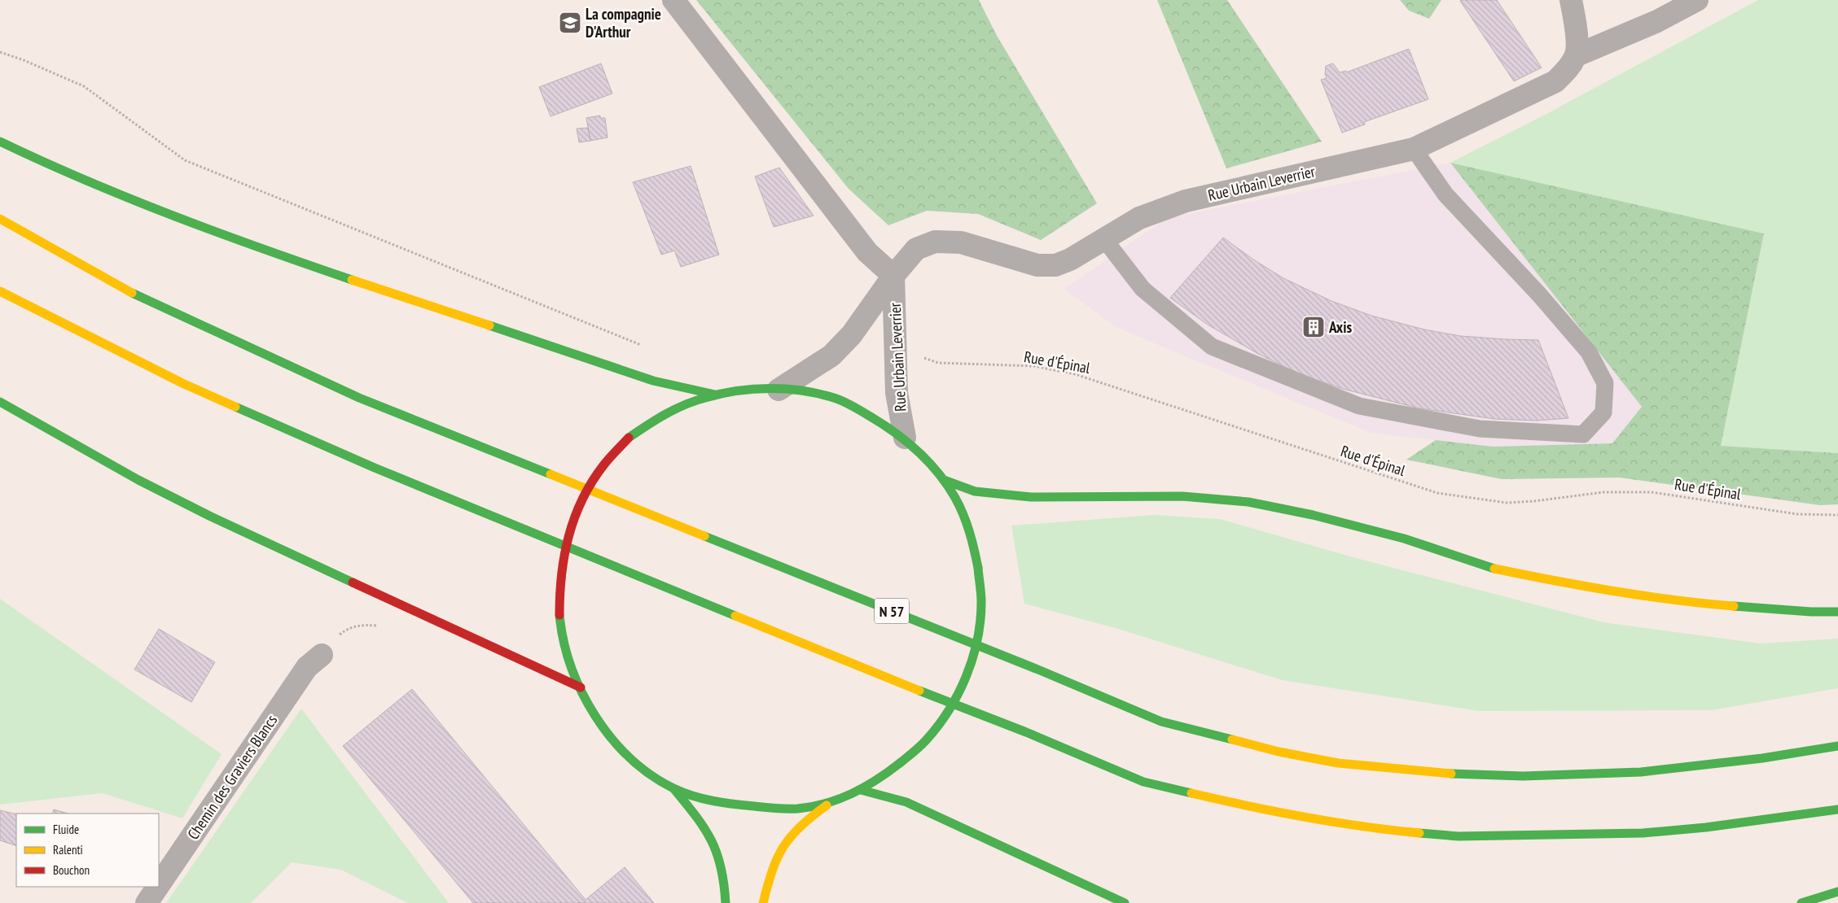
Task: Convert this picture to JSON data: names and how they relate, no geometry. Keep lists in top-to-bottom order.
{
  "streets": {
    "main road": ["N 57"],
    "street": ["Rue Urbain Leverrier", "Chemin des Graviers Blancs"],
    "path": ["Rue d'Épinal"]
  },
  "crossings": [
    ["Rue Urbain Leverrier", "Rue d'Épinal"]
  ],
  "places": {
    "school or university": ["La compagnie D'Arthur"],
    "building": ["Axis"]
  },
  "legend": ["Fluide", "Ralenti", "Bouchon"]
}
